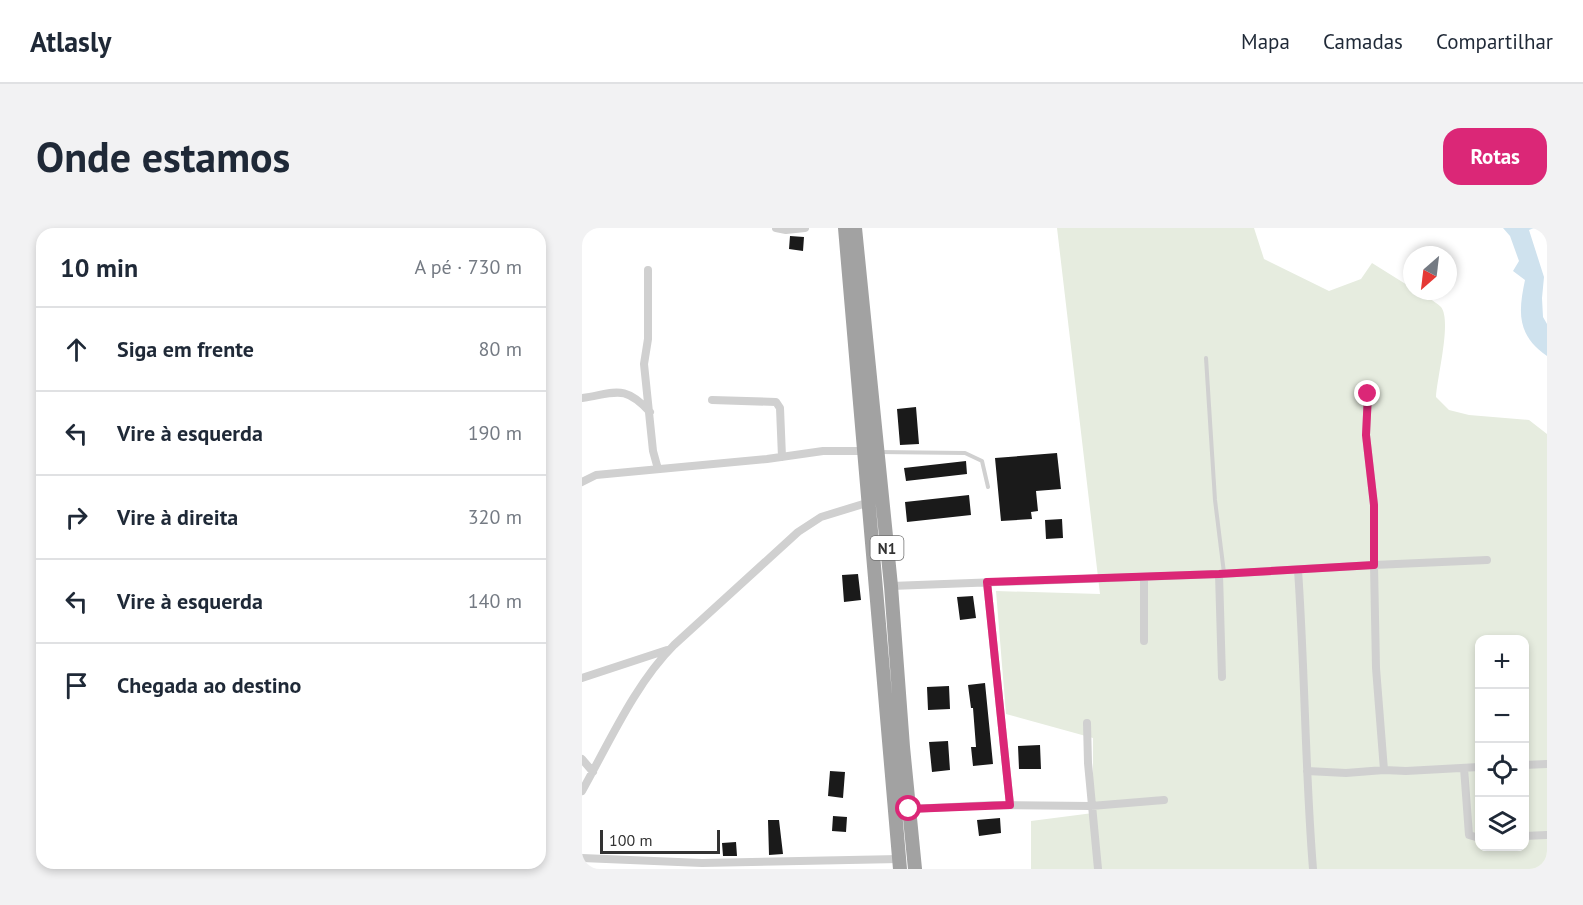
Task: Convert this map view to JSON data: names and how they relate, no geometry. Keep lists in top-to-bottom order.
{
  "streets": {
    "highway": ["N1"]
  },
  "scale_bar": "100 m",
  "north": "bottom left",
  "page": {
    "header": "Atlasly",
    "nav": ["Mapa", "Camadas", "Compartilhar"],
    "buttons": "Rotas",
    "title": "Onde estamos",
    "heading": ["10 min", "A pé · 730 m"],
    "list": [
      ["Siga em frente", "80 m"],
      ["Vire à esquerda", "190 m"],
      ["Vire à direita", "320 m"],
      ["Vire à esquerda", "140 m"],
      "Chegada ao destino"
    ],
    "map_buttons": ["+", "−"],
    "scale": "100 m"
  }
}
